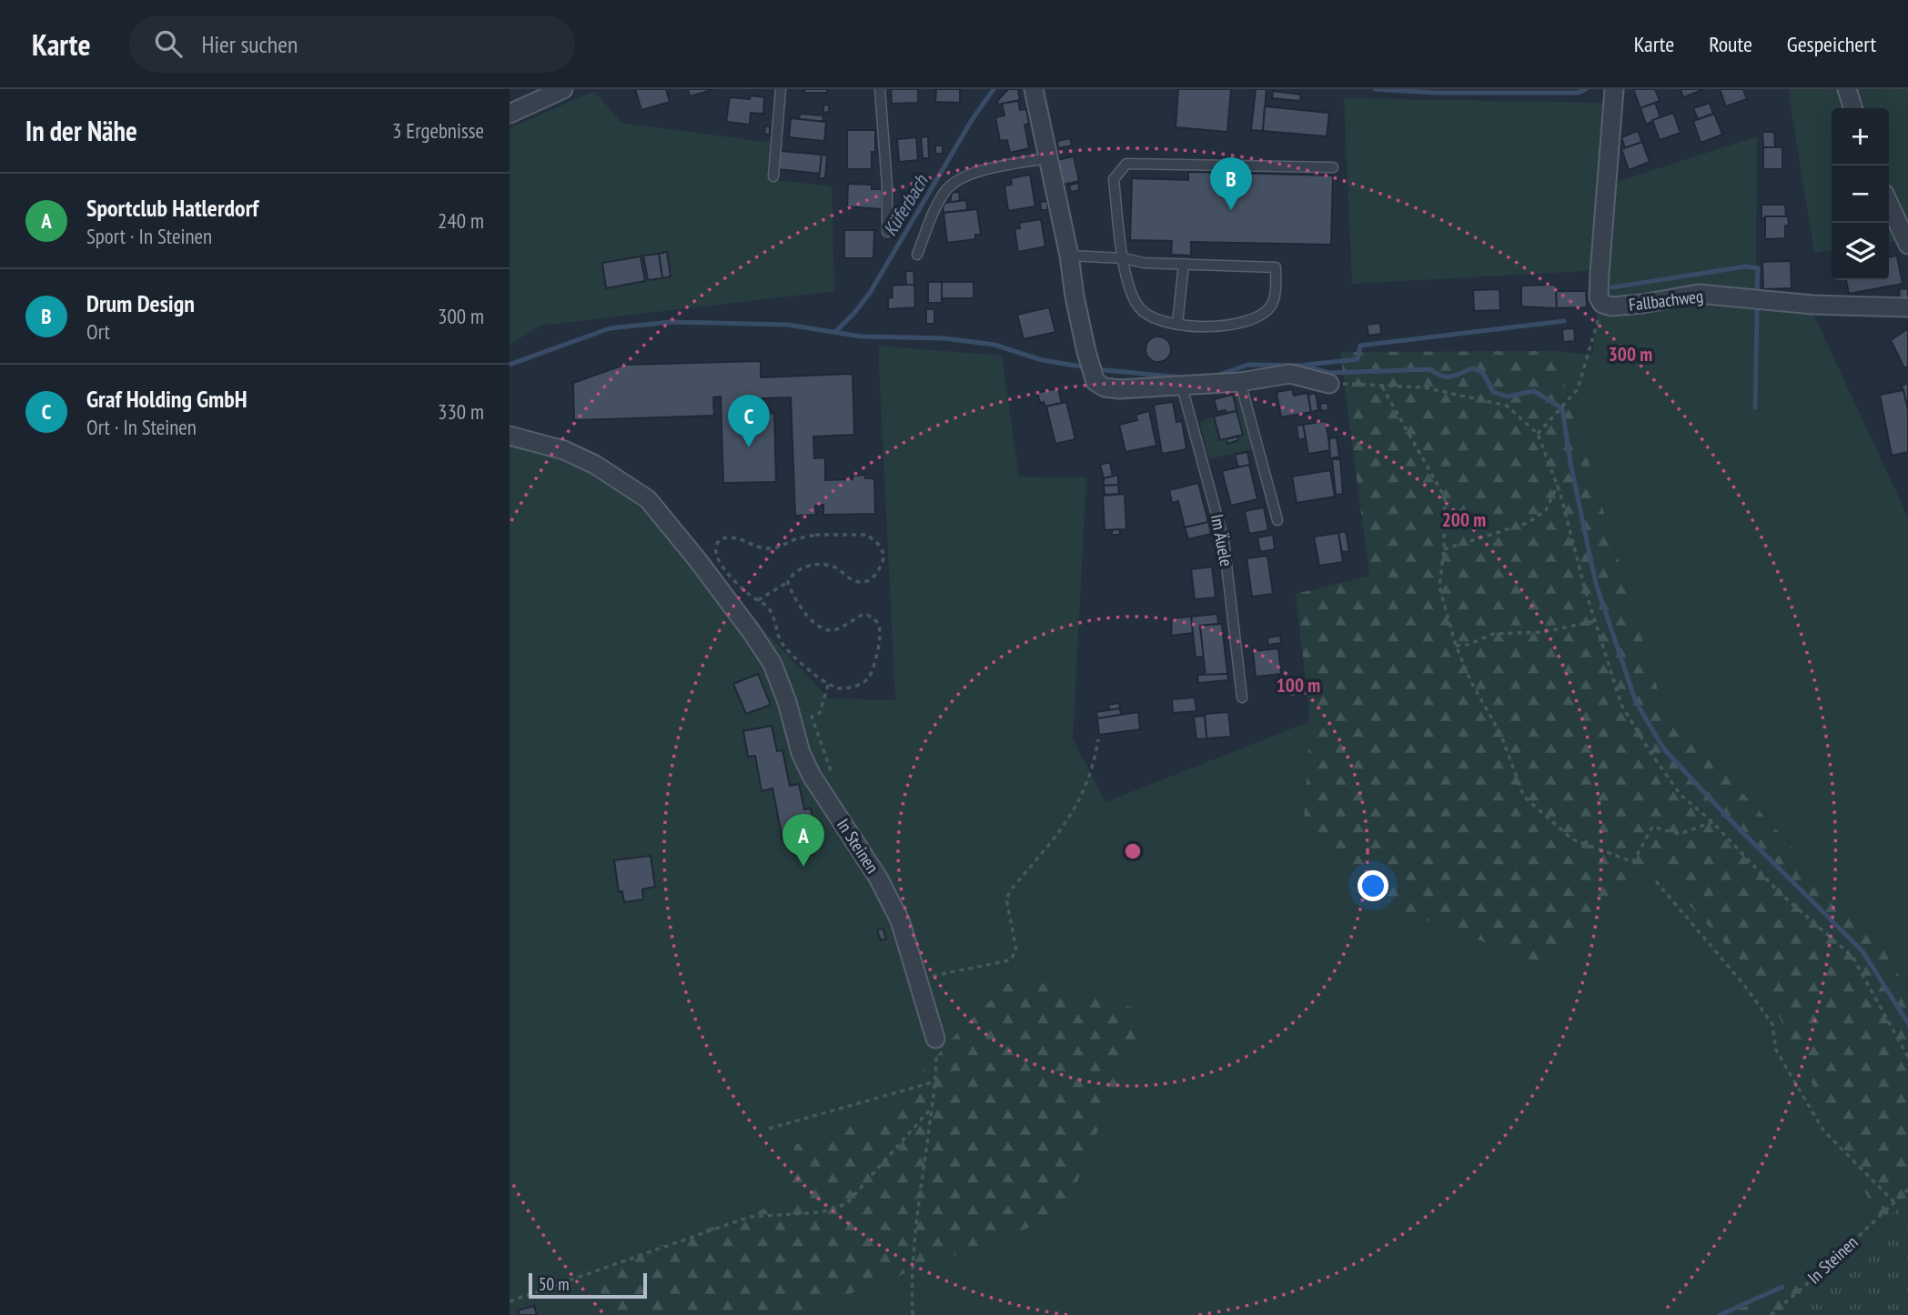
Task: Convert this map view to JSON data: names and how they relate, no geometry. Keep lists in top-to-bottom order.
{
  "streets": {
    "street": ["Fallbachweg", "In Steinen"],
    "lane": ["Im Äuele"]
  },
  "water": ["Küferbach"],
  "scale_bar": "50 m",
  "page": {
    "header": "Karte",
    "search": "Hier suchen",
    "nav": ["Karte", "Route", "Gespeichert"],
    "heading": ["In der Nähe", "3 Ergebnisse"],
    "map_buttons": ["+", "−"],
    "pins": ["B", "C", "A"],
    "list": [
      {
        "mark": "A",
        "name": "Sportclub Hatlerdorf",
        "note": "Sport · In Steinen",
        "value": "240 m"
      },
      {
        "mark": "B",
        "name": "Drum Design",
        "note": "Ort",
        "value": "300 m"
      },
      {
        "mark": "C",
        "name": "Graf Holding GmbH",
        "note": "Ort · In Steinen",
        "value": "330 m"
      }
    ],
    "scale": "50 m"
  },
  "rings": ["300 m", "200 m", "100 m"]
}
